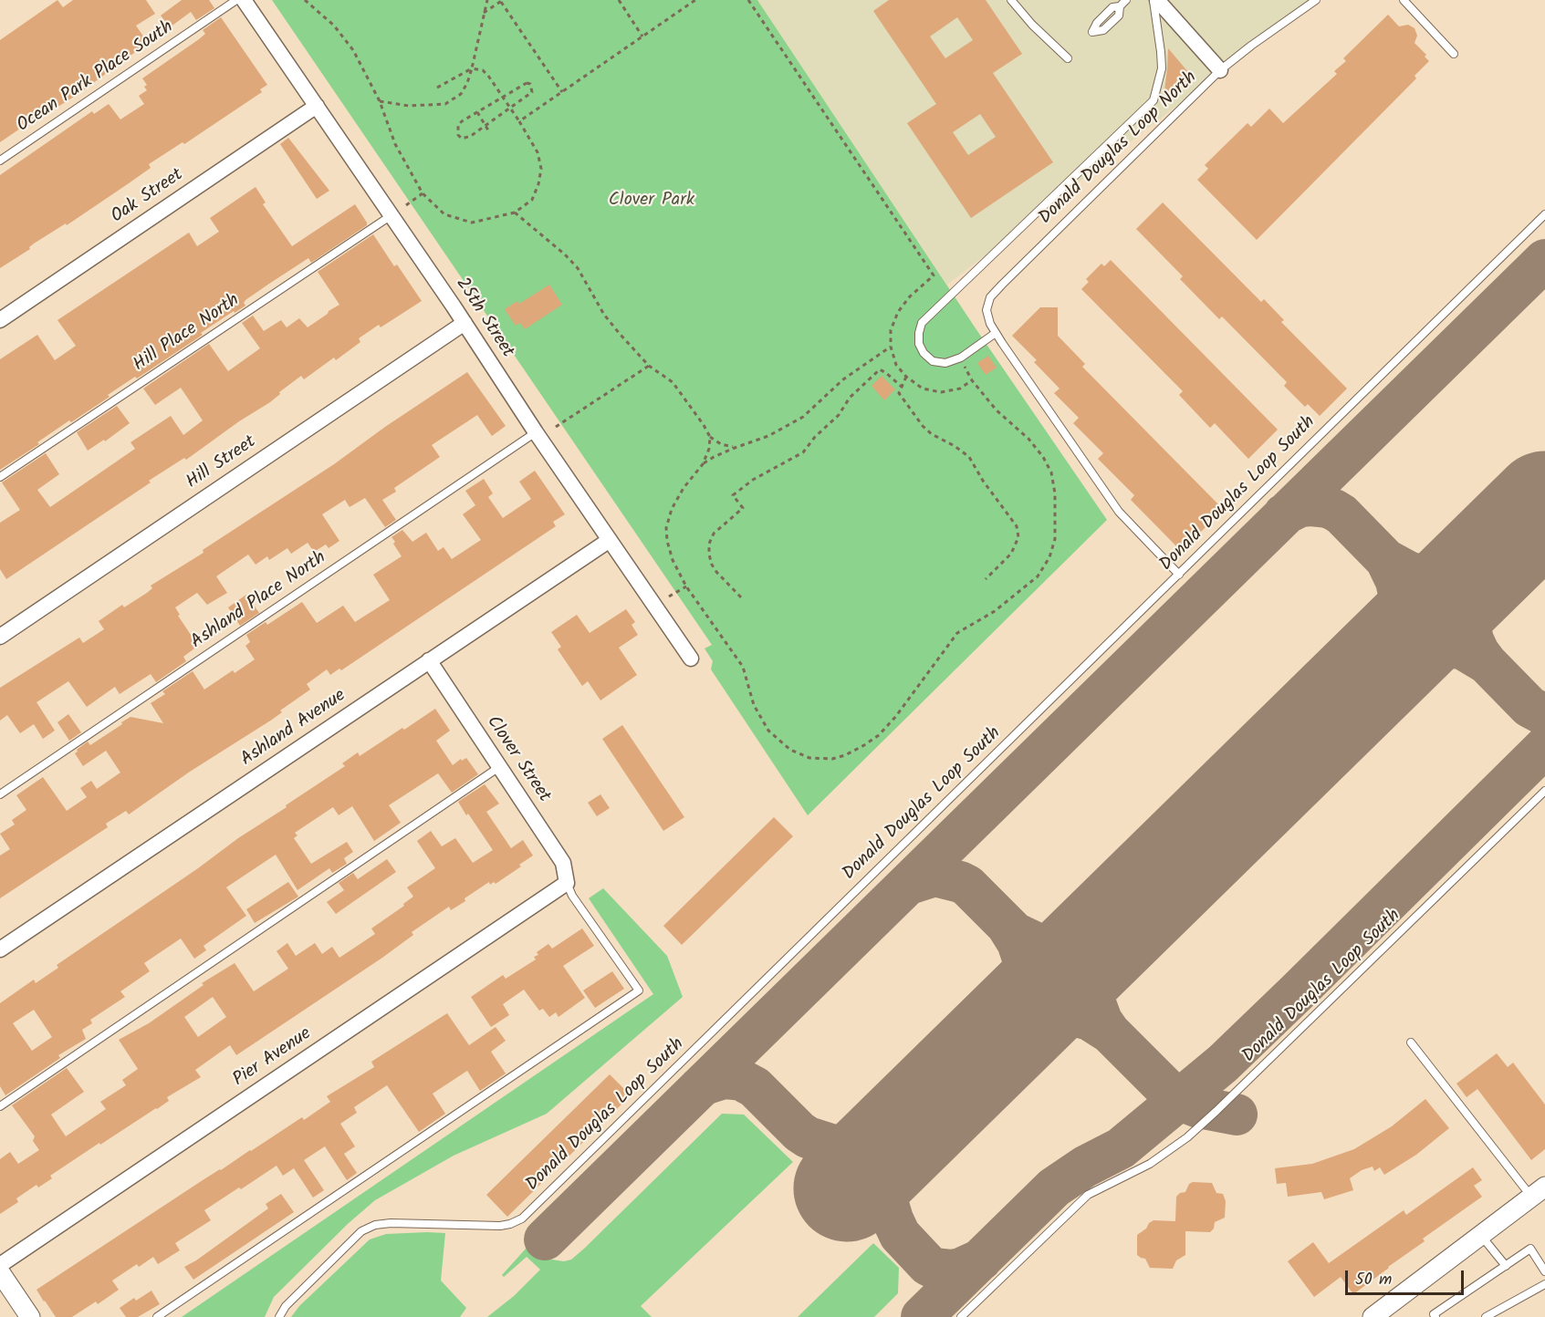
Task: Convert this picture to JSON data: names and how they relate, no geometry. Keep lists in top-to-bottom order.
{
  "streets": {
    "street": [
      "Oak Street",
      "25th Street",
      "Hill Street",
      "Ashland Avenue",
      "Clover Street",
      "Pier Avenue"
    ],
    "lane": [
      "Ocean Park Place South",
      "Donald Douglas Loop North",
      "Hill Place North",
      "Donald Douglas Loop South",
      "Ashland Place North"
    ]
  },
  "crossings": [
    ["Donald Douglas Loop North", "Donald Douglas Loop South"],
    ["Oak Street", "25th Street"],
    ["25th Street", "Hill Place North"],
    ["25th Street", "Hill Street"],
    ["25th Street", "Ashland Place North"],
    ["25th Street", "Ashland Avenue"],
    ["Ashland Avenue", "Clover Street"],
    ["Clover Street", "Pier Avenue"]
  ],
  "parks": ["Clover Park"],
  "scale_bar": "50 m"
}
